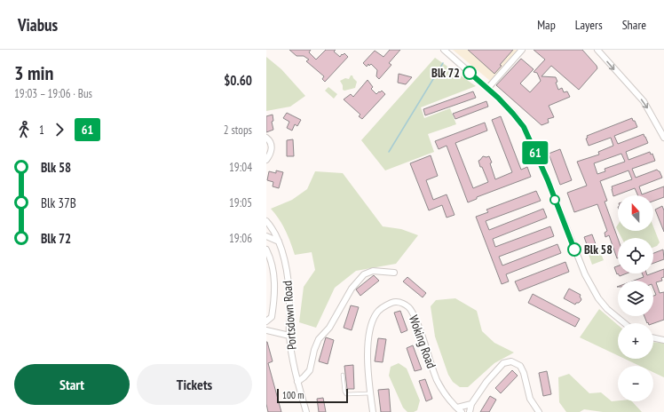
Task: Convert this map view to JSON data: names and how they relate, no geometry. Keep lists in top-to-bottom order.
{
  "streets": {
    "street": ["Portsdown Road", "Woking Road"]
  },
  "places": ["Blk 72", "Blk 58"],
  "lines": ["bus line 61"],
  "scale_bar": "100 m",
  "north": "top",
  "page": {
    "header": "Viabus",
    "nav": ["Map", "Layers", "Share"],
    "heading": ["3 min", "19:03 – 19:06 · Bus", "$0.60"],
    "on_map": "61",
    "legs": ["1", "61", "2 stops"],
    "list": [
      {
        "name": "Blk 58",
        "value": "19:04"
      },
      {
        "name": "Blk 37B",
        "value": "19:05"
      },
      {
        "name": "Blk 72",
        "value": "19:06"
      }
    ],
    "map_buttons": ["+", "−"],
    "buttons": ["Start", "Tickets"],
    "scale": "100 m"
  }
}
